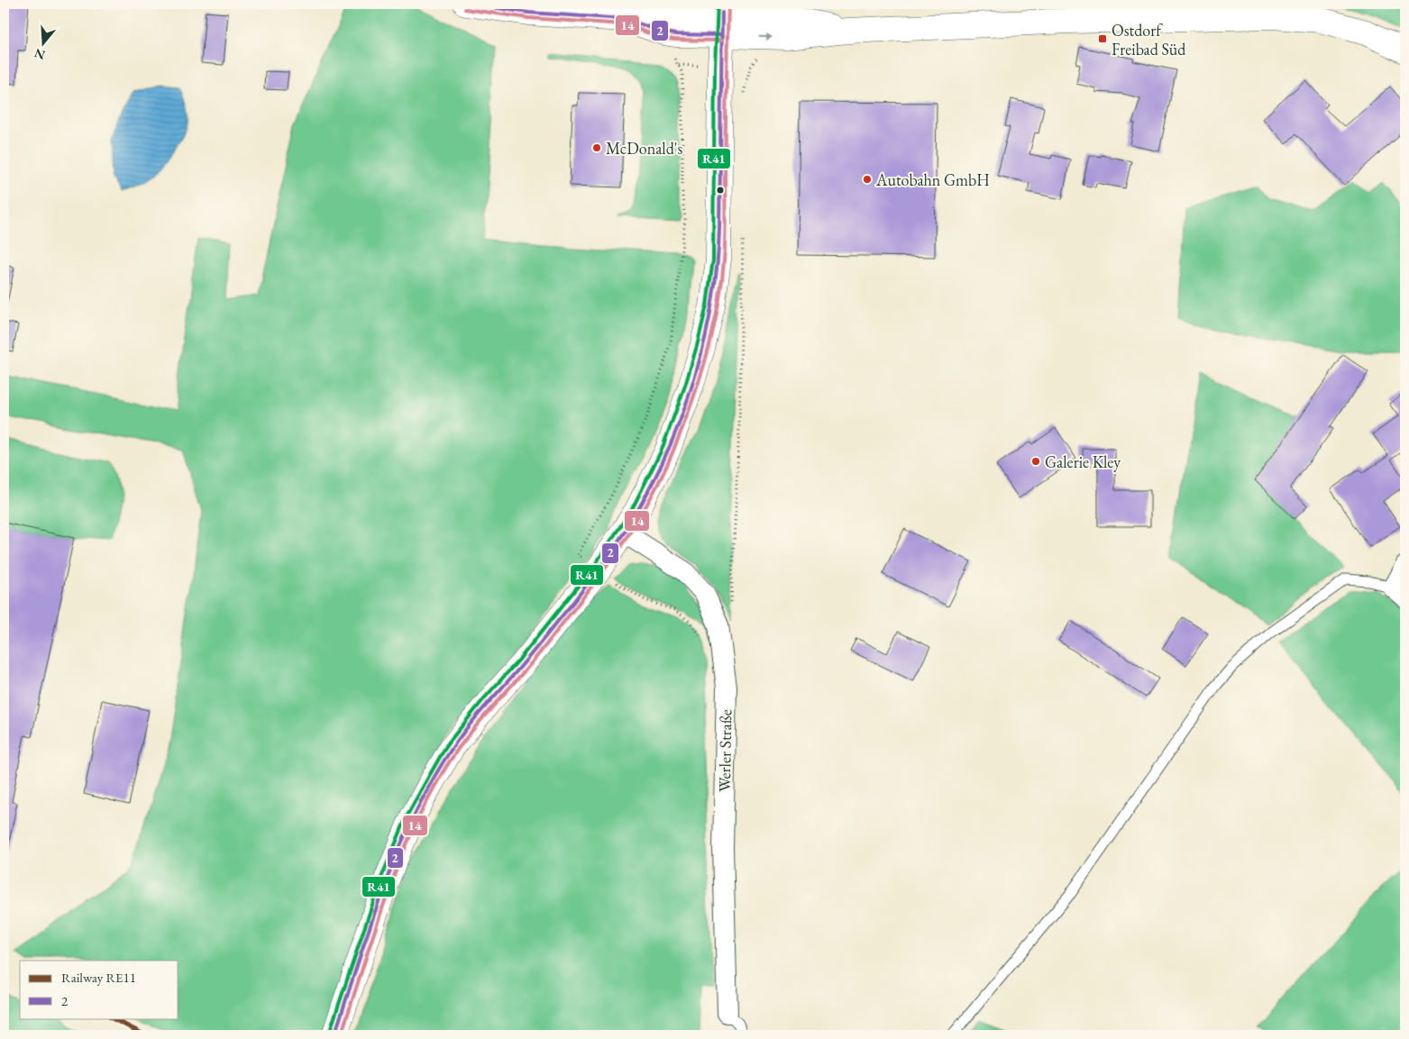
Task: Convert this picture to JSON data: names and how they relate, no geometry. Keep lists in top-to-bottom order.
{
  "streets": {
    "street": ["Werler Straße"]
  },
  "places": {
    "transit": ["Ostdorf Freibad Süd"],
    "other": ["McDonald's", "Autobahn GmbH", "Galerie Kley"]
  },
  "lines": [
    "transit line 2",
    "transit line 14",
    "transit line R41",
    "rail line RE11"
  ],
  "legend": ["Railway RE11", "2"],
  "north": "bottom"
}
